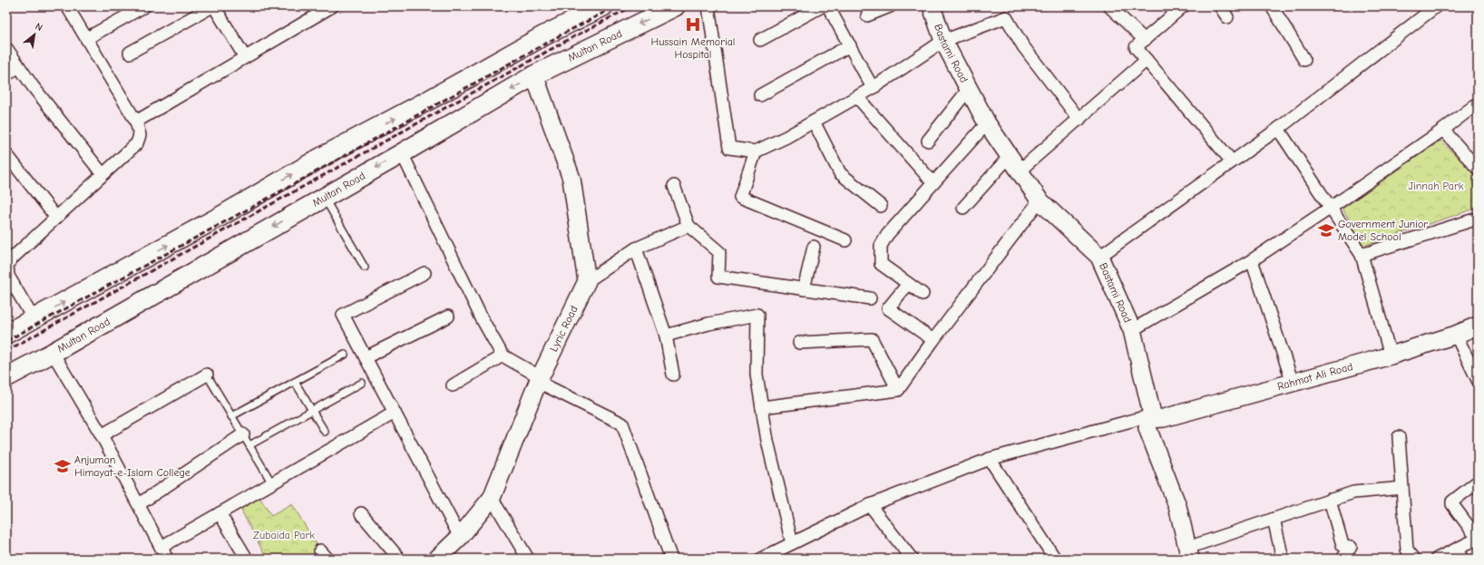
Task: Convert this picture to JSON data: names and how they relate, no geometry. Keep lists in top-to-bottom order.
{
  "streets": {
    "main road": ["Multan Road"],
    "street": ["Bastami Road", "Lyric Road", "Rahmat Ali Road"]
  },
  "crossings": [
    ["Bastami Road", "Rahmat Ali Road"]
  ],
  "parks": ["Jinnah Park", "Zubaida Park"],
  "places": {
    "hospital": ["Hussain Memorial Hospital"],
    "school or university": ["Government Junior Model School", "Anjuman Himayat-e-Islam College"]
  },
  "north": "top right"
}
